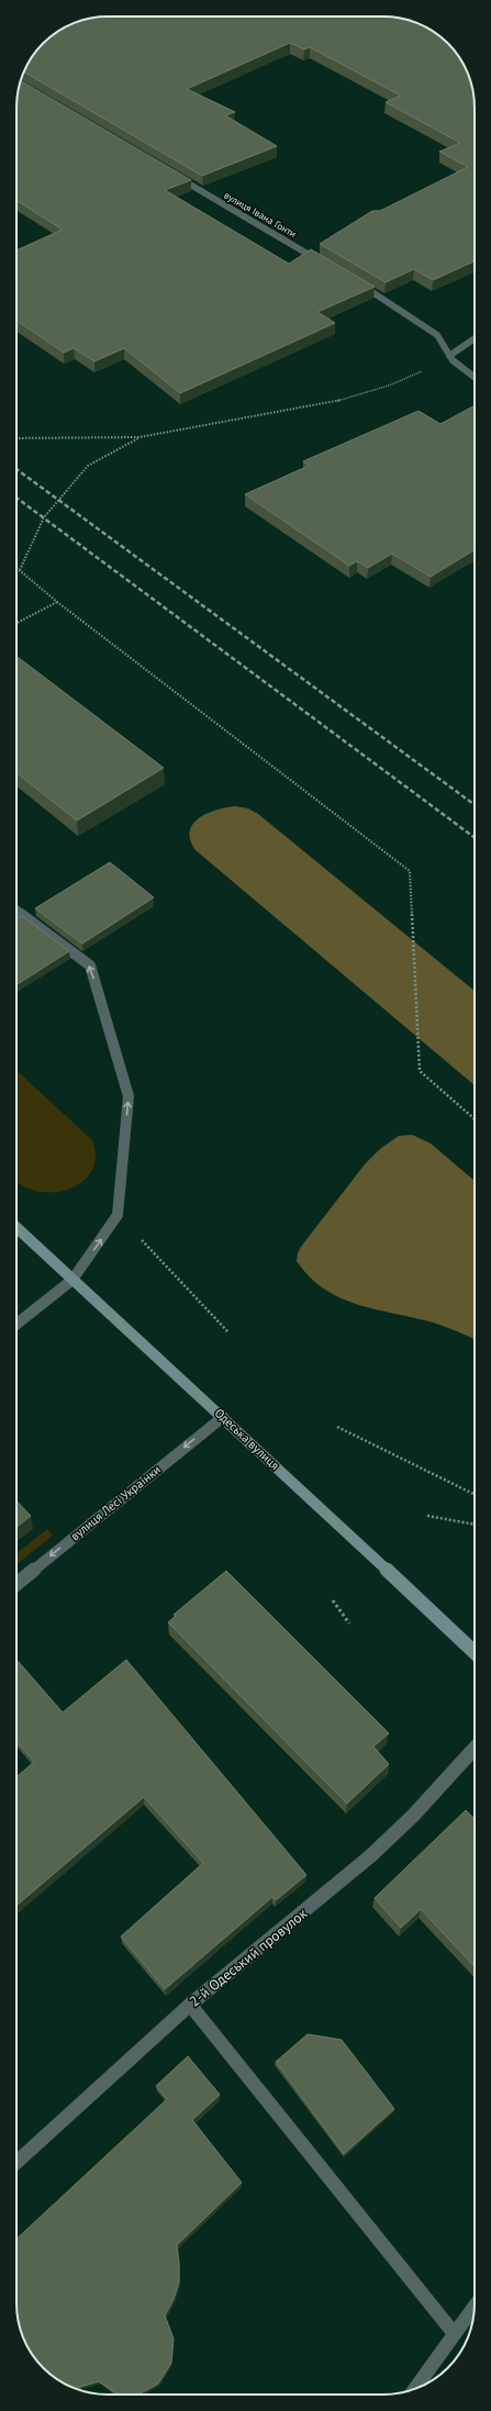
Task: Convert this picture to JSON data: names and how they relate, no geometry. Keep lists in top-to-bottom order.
{
  "streets": {
    "main road": ["Одеська вулиця"],
    "street": ["вулиця Івана Гонти", "вулиця Лесі Українки", "2-й Одеський провулок"]
  },
  "crossings": [
    ["Одеська вулиця", "вулиця Лесі Українки"]
  ],
  "one_way": ["вулиця Лесі Українки"]
}
